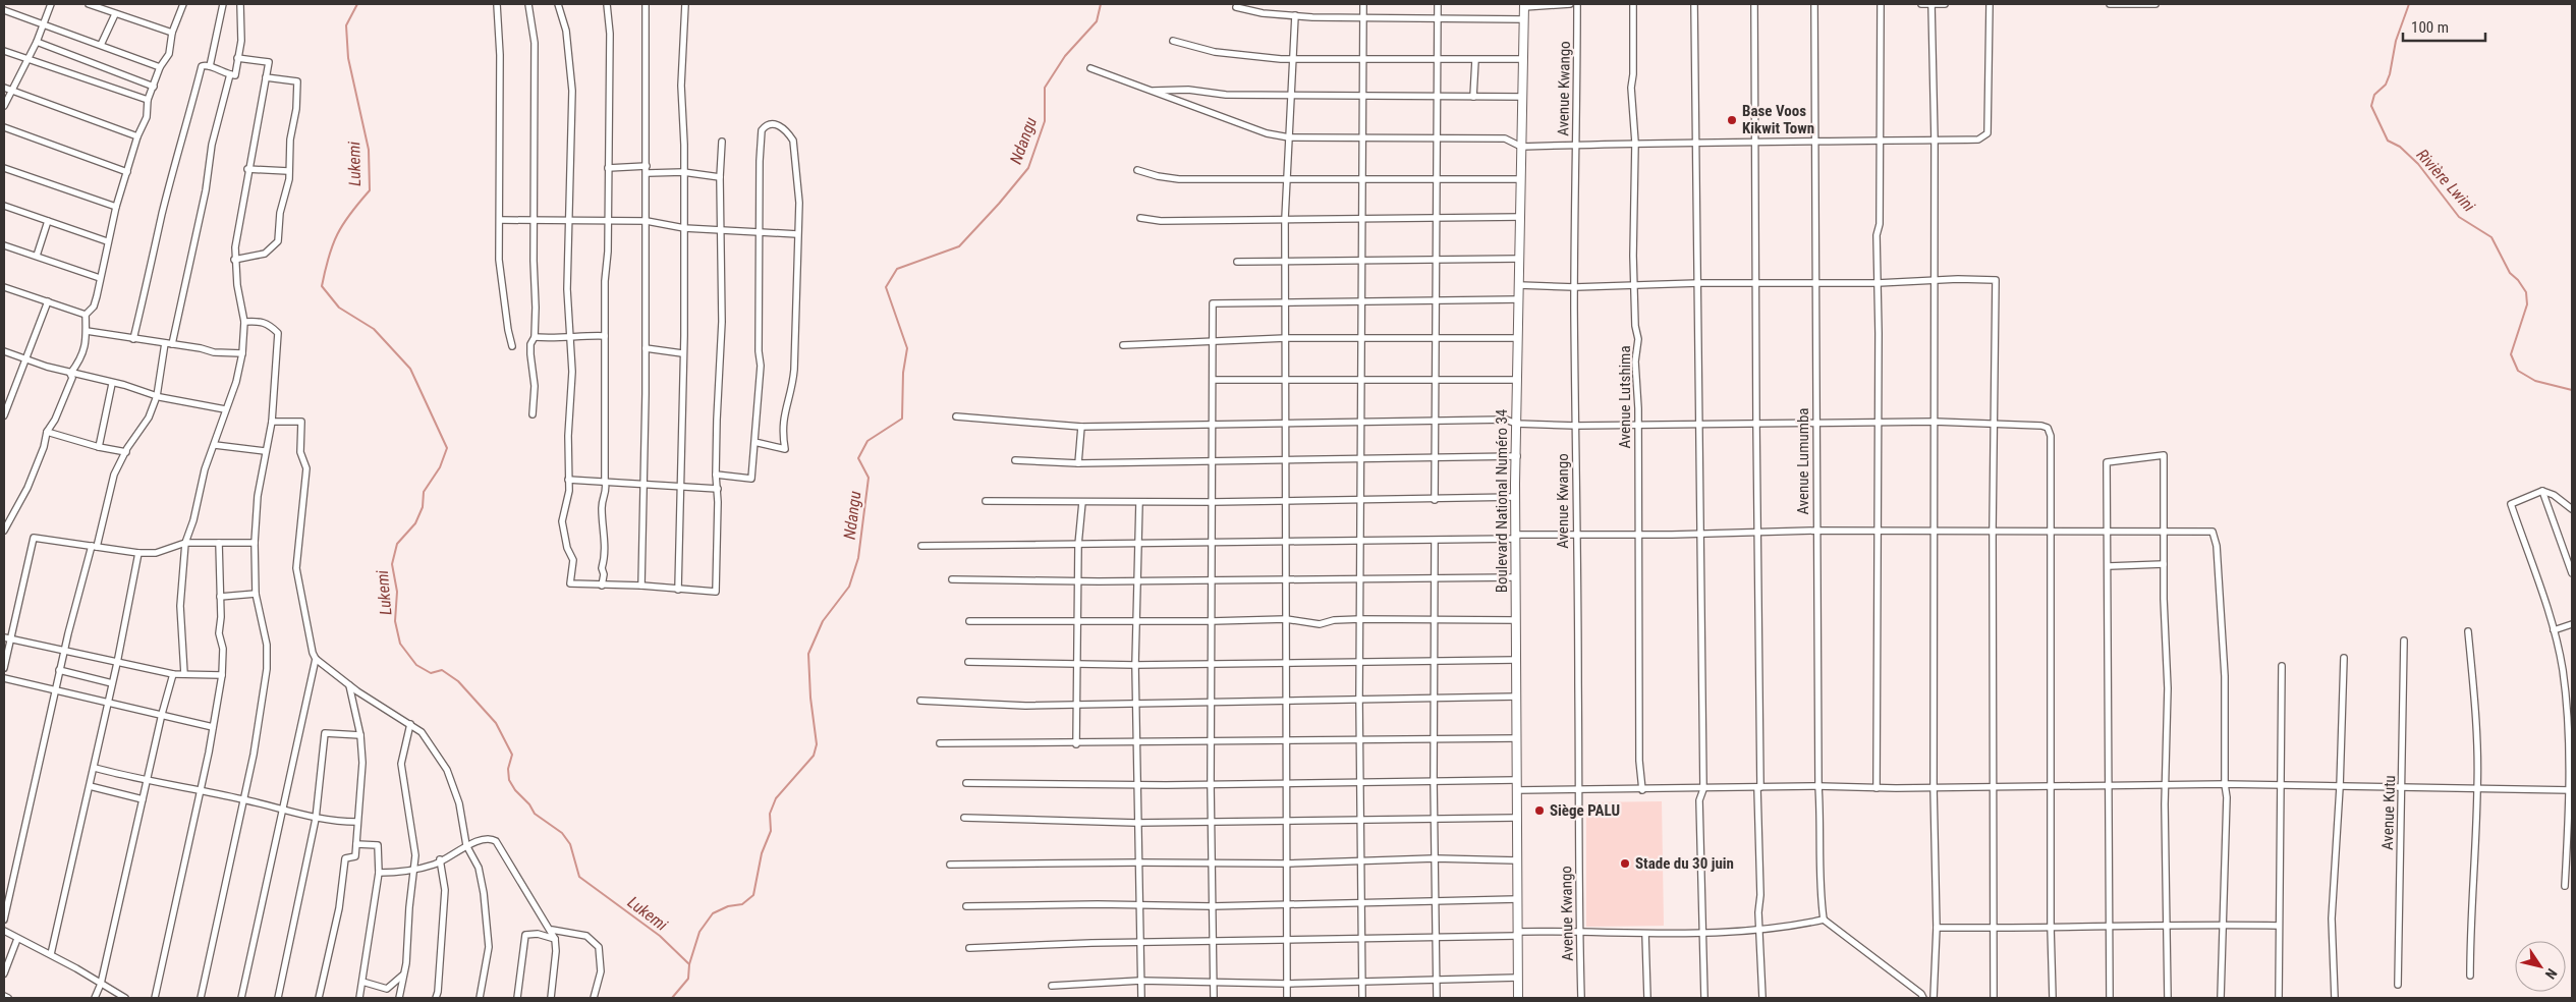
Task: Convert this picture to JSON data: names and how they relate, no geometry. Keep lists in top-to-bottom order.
{
  "streets": {
    "main road": ["Boulevard National Numéro 34"],
    "street": [
      "Avenue Kwango",
      "Avenue Lutshima",
      "Avenue Lumumba",
      "Avenue Kutu"
    ]
  },
  "water": ["Ndangu", "Lukemi", "Rivière Lwini"],
  "places": ["Base Voos Kikwit Town", "Siège PALU", "Stade du 30 juin"],
  "scale_bar": "100 m",
  "north": "bottom right"
}
